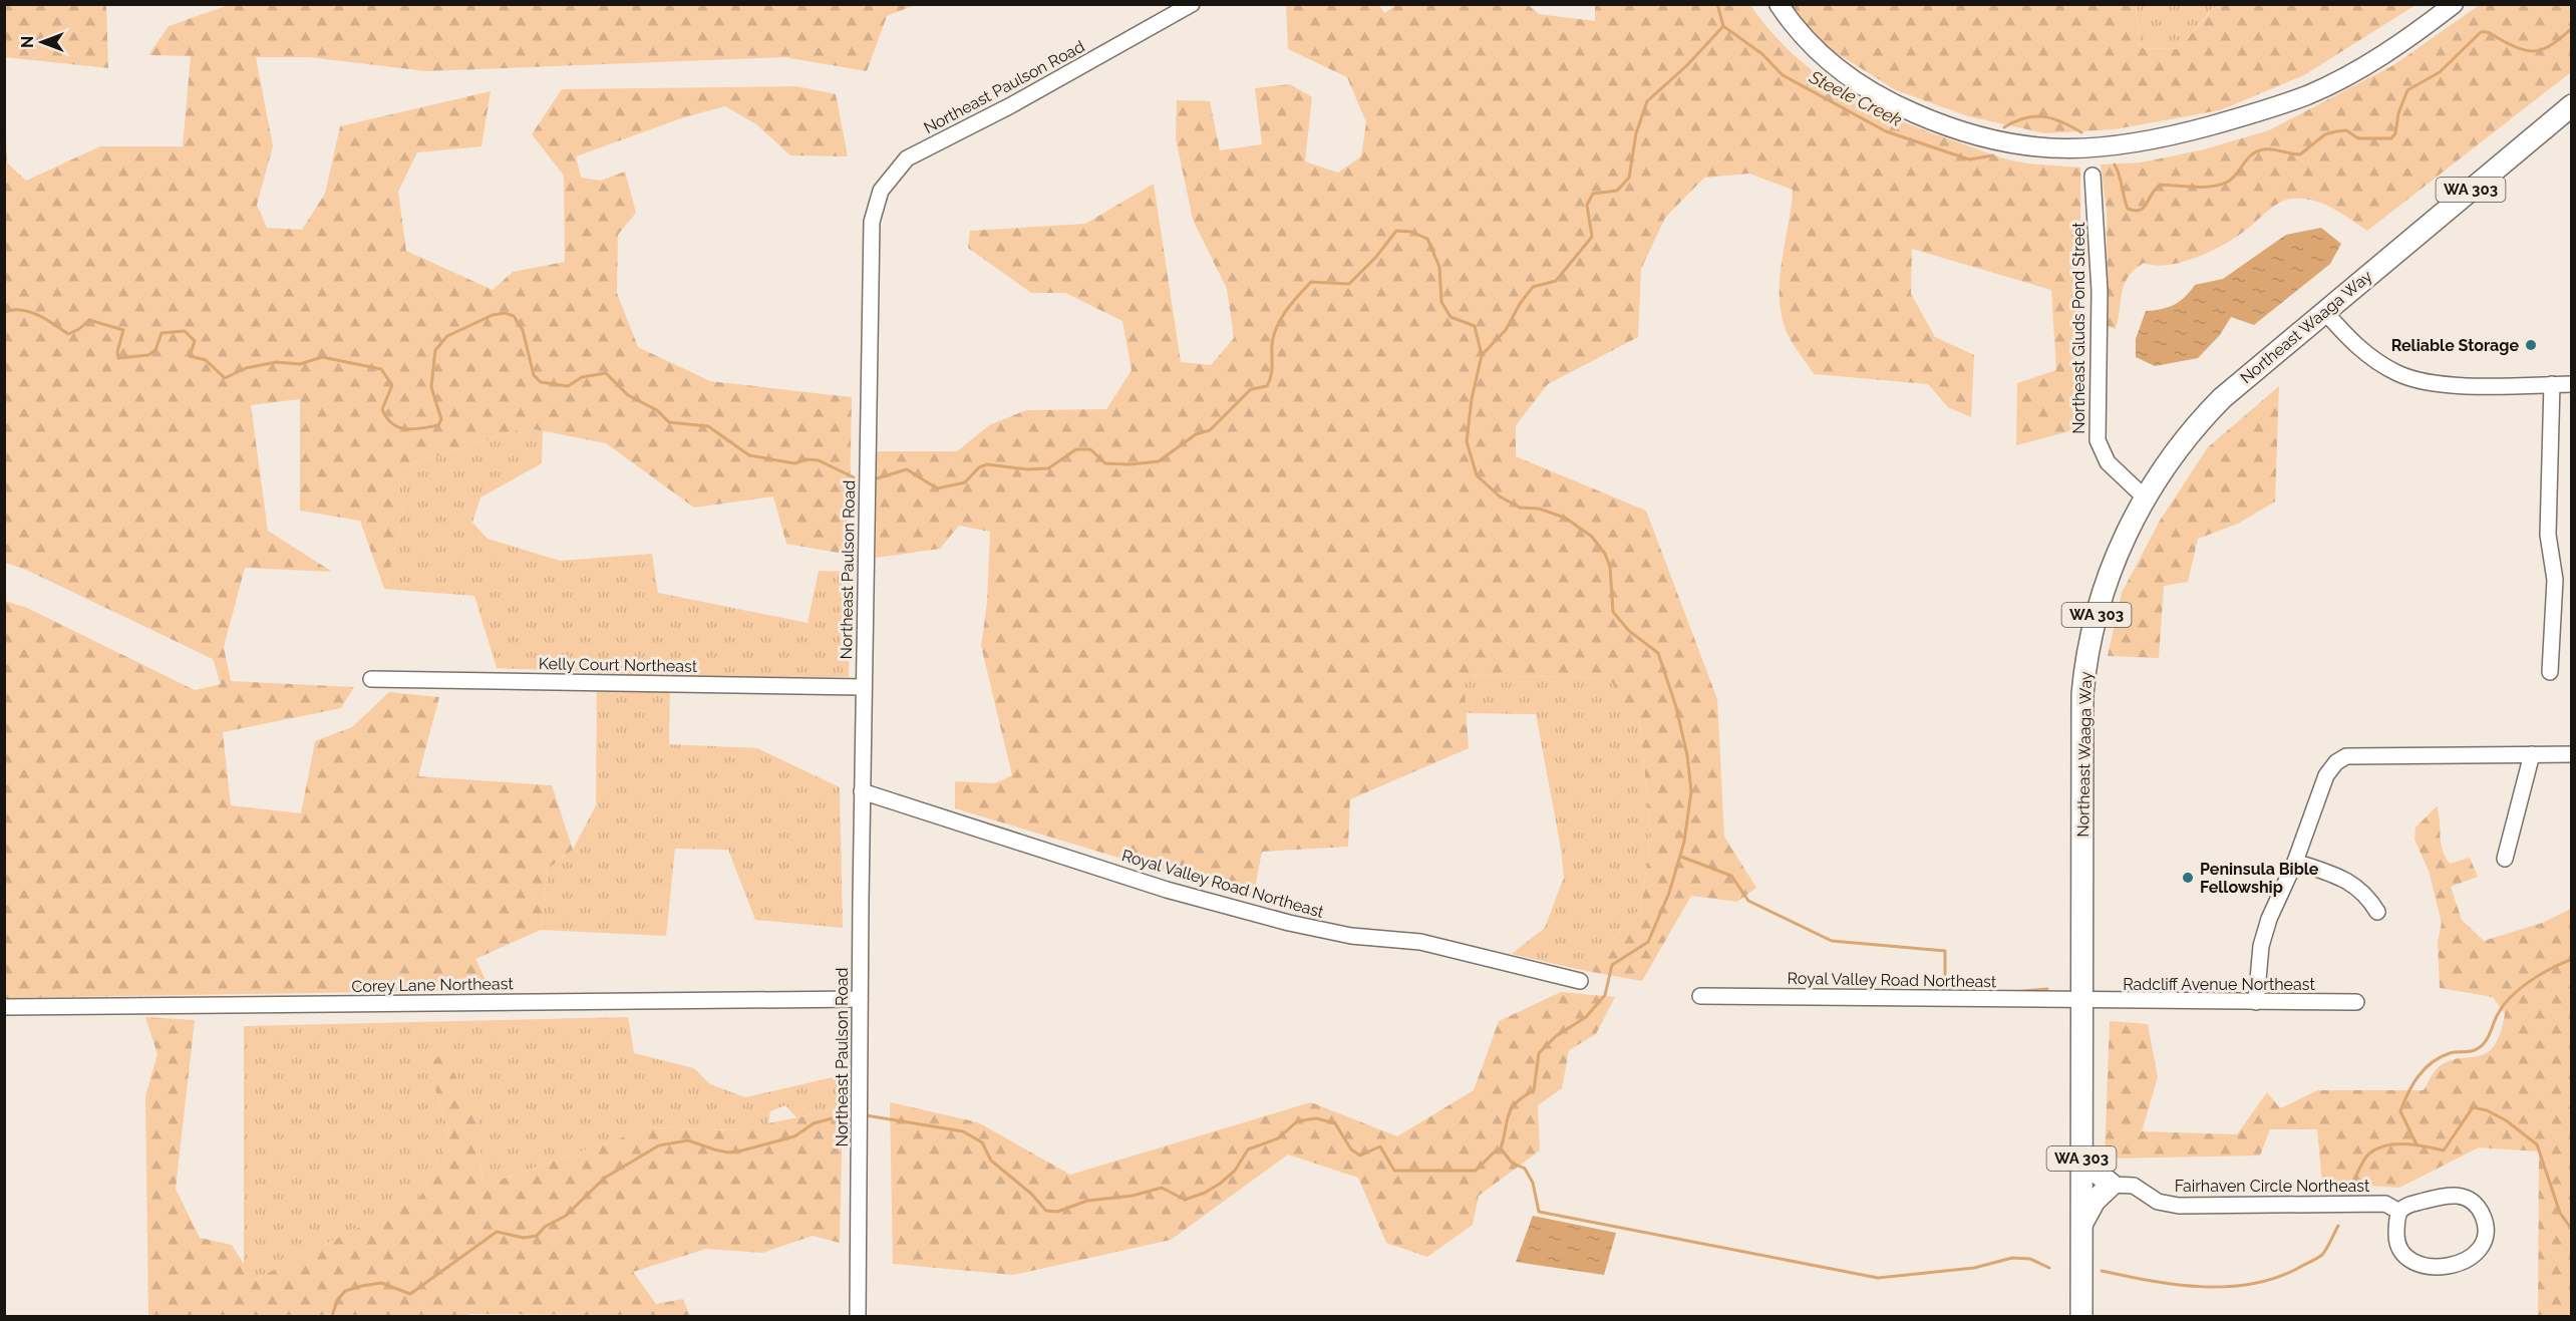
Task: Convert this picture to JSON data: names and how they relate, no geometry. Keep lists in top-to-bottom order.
{
  "streets": {
    "highway": ["WA 303", "Northeast Waaga Way"],
    "street": [
      "Northeast Paulson Road",
      "Northeast Gluds Pond Street",
      "Kelly Court Northeast",
      "Royal Valley Road Northeast",
      "Radcliff Avenue Northeast",
      "Corey Lane Northeast",
      "Fairhaven Circle Northeast"
    ]
  },
  "crossings": [
    ["Northeast Paulson Road", "Kelly Court Northeast"],
    ["Northeast Paulson Road", "Royal Valley Road Northeast"],
    ["Northeast Paulson Road", "Corey Lane Northeast"],
    ["Northeast Waaga Way", "Northeast Gluds Pond Street"],
    ["Northeast Waaga Way", "Royal Valley Road Northeast"],
    ["Northeast Waaga Way", "Radcliff Avenue Northeast"],
    ["Royal Valley Road Northeast", "Radcliff Avenue Northeast"]
  ],
  "water": ["Steele Creek"],
  "places": ["Reliable Storage", "Peninsula Bible Fellowship"],
  "north": "left"
}
